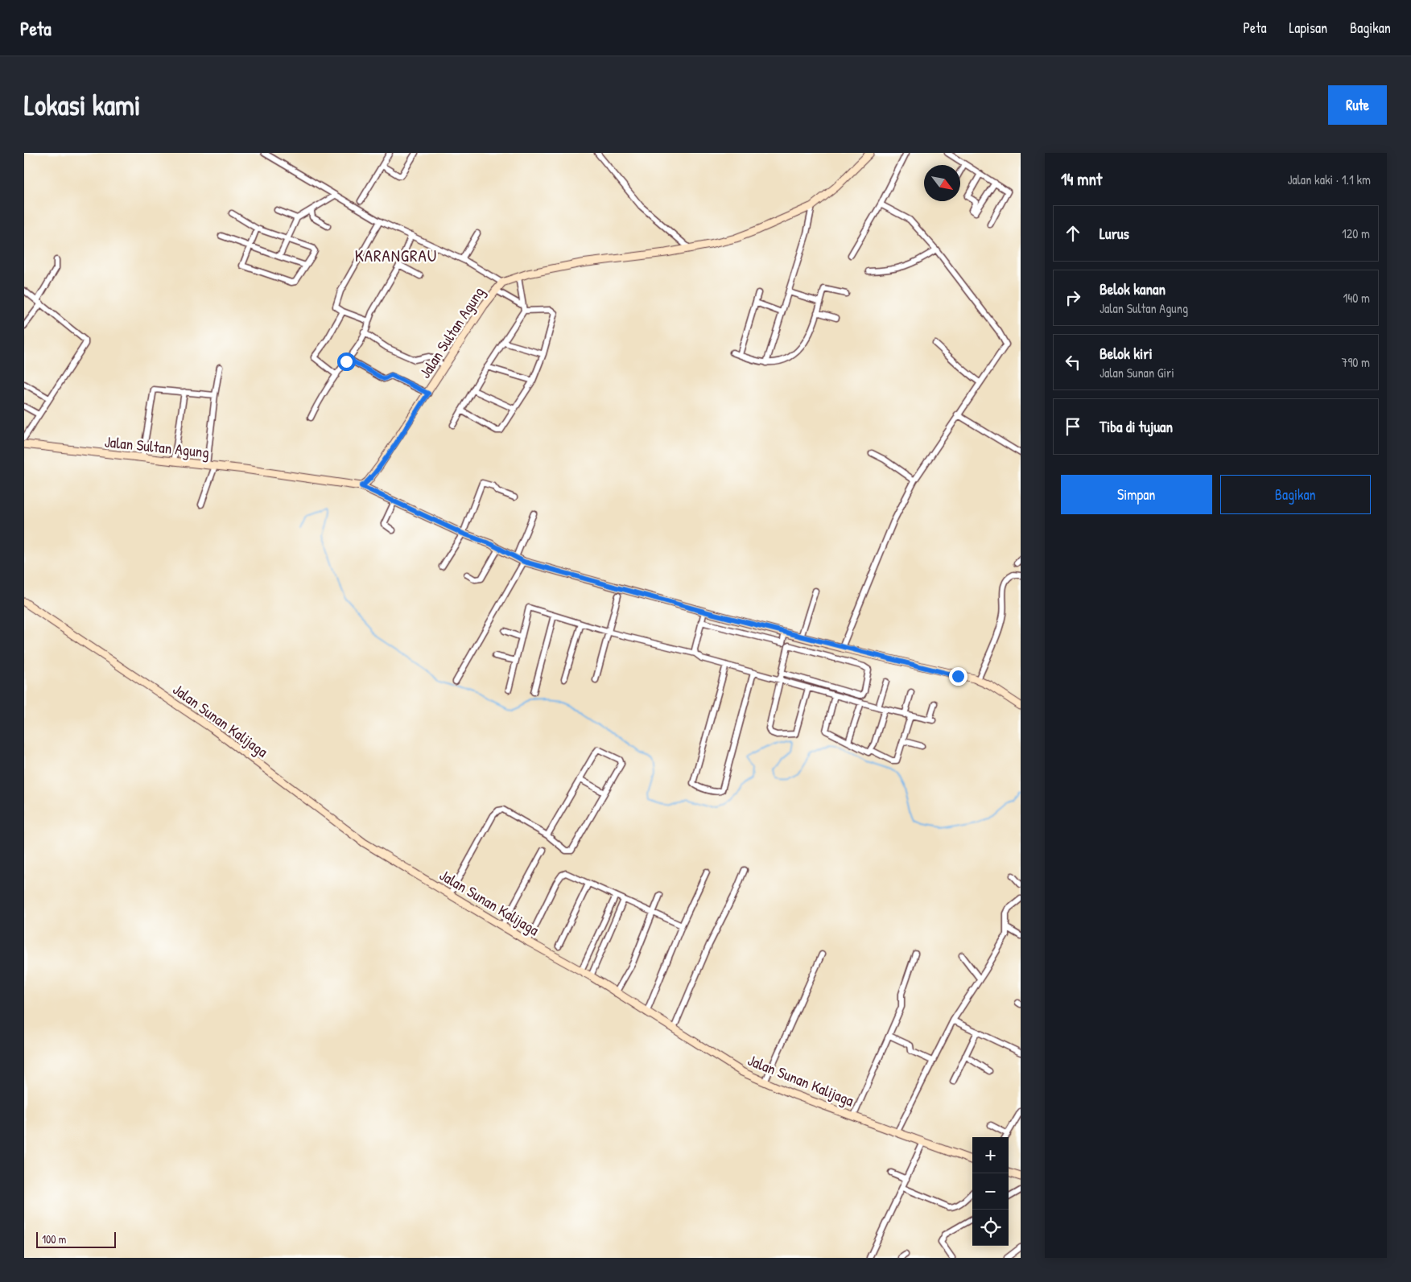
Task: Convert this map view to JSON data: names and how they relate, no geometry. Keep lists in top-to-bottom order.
{
  "streets": {
    "street": ["Jalan Sultan Agung", "Jalan Sunan Kalijaga"]
  },
  "districts": ["KARANGRAU"],
  "scale_bar": "100 m",
  "north": "bottom right",
  "page": {
    "header": "Peta",
    "nav": ["Peta", "Lapisan", "Bagikan"],
    "buttons": [
      "Rute",
      ["Simpan", "Bagikan"]
    ],
    "title": "Lokasi kami",
    "heading": ["14 mnt", "Jalan kaki · 1.1 km"],
    "list": [
      ["Lurus", "120 m"],
      ["Belok kanan", "Jalan Sultan Agung", "140 m"],
      ["Belok kiri", "Jalan Sunan Giri", "790 m"],
      "Tiba di tujuan"
    ],
    "map_buttons": ["+", "−"],
    "scale": "100 m"
  }
}
